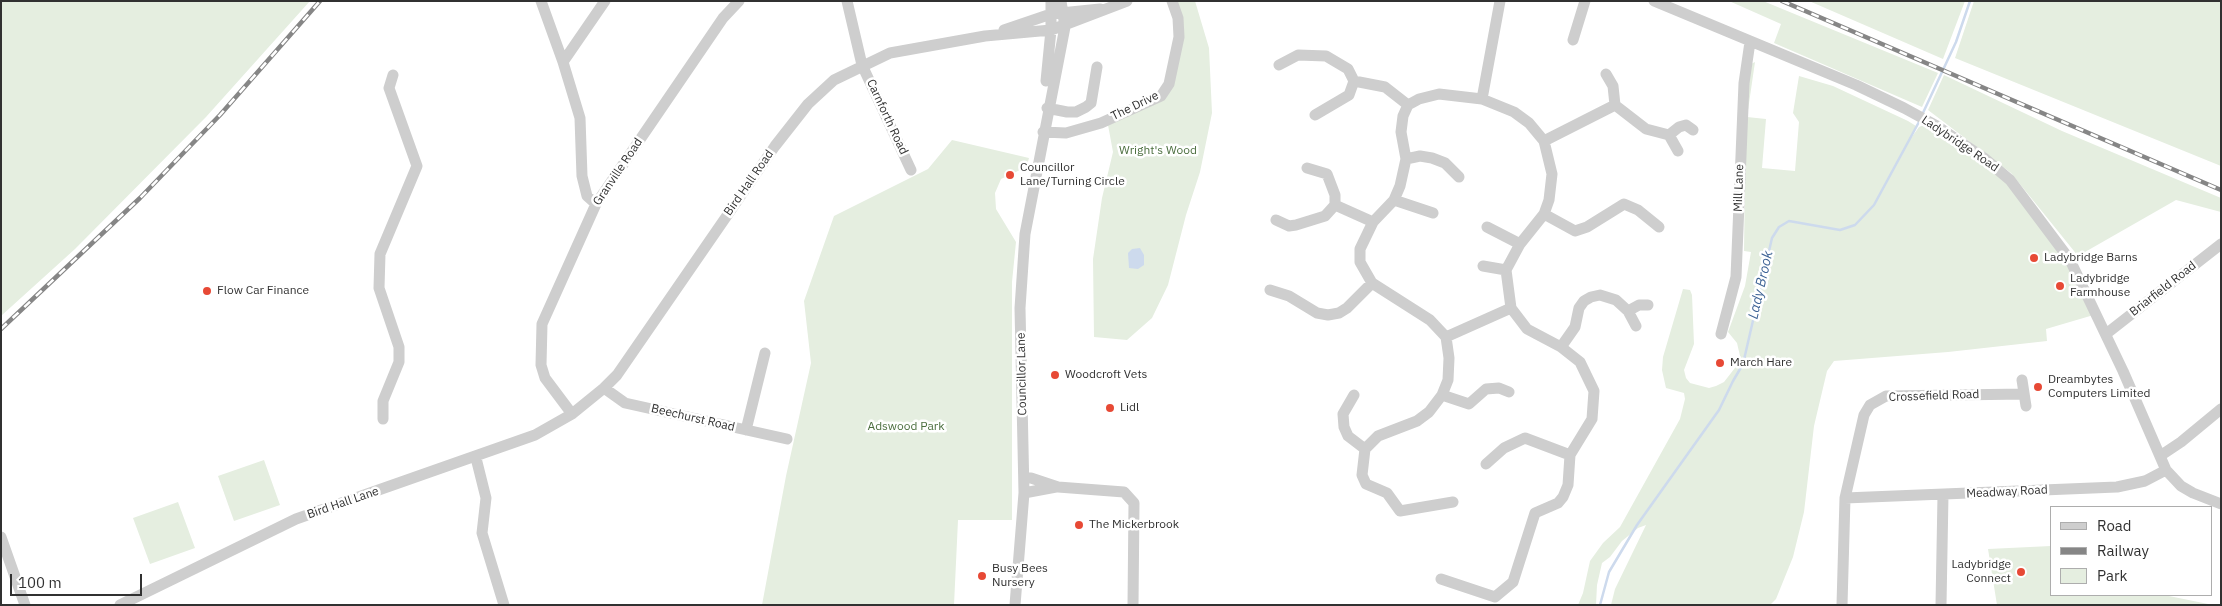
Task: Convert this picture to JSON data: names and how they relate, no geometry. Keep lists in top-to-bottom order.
{
  "streets": {
    "street": [
      "The Drive",
      "Carnforth Road",
      "Ladybridge Road",
      "Granville Road",
      "Bird Hall Road",
      "Mill Lane",
      "Briarfield Road",
      "Councillor Lane",
      "Crossefield Road",
      "Beechurst Road",
      "Meadway Road",
      "Bird Hall Lane"
    ]
  },
  "crossings": [
    ["The Drive", "Councillor Lane"],
    ["Carnforth Road", "Bird Hall Road"],
    ["Ladybridge Road", "Mill Lane"],
    ["Ladybridge Road", "Briarfield Road"],
    ["Ladybridge Road", "Meadway Road"],
    ["Granville Road", "Bird Hall Road"],
    ["Granville Road", "Bird Hall Lane"],
    ["Bird Hall Road", "Councillor Lane"],
    ["Bird Hall Road", "Beechurst Road"],
    ["Bird Hall Road", "Bird Hall Lane"],
    ["Crossefield Road", "Meadway Road"]
  ],
  "water": ["Lady Brook"],
  "parks": ["Wright's Wood", "Adswood Park"],
  "places": [
    "Councillor Lane/Turning Circle",
    "Ladybridge Barns",
    "Ladybridge Farmhouse",
    "Flow Car Finance",
    "March Hare",
    "Woodcroft Vets",
    "Dreambytes Computers Limited",
    "Lidl",
    "The Mickerbrook",
    "Ladybridge Connect",
    "Busy Bees Nursery"
  ],
  "legend": ["Road", "Railway", "Park"],
  "scale_bar": "100 m"
}
